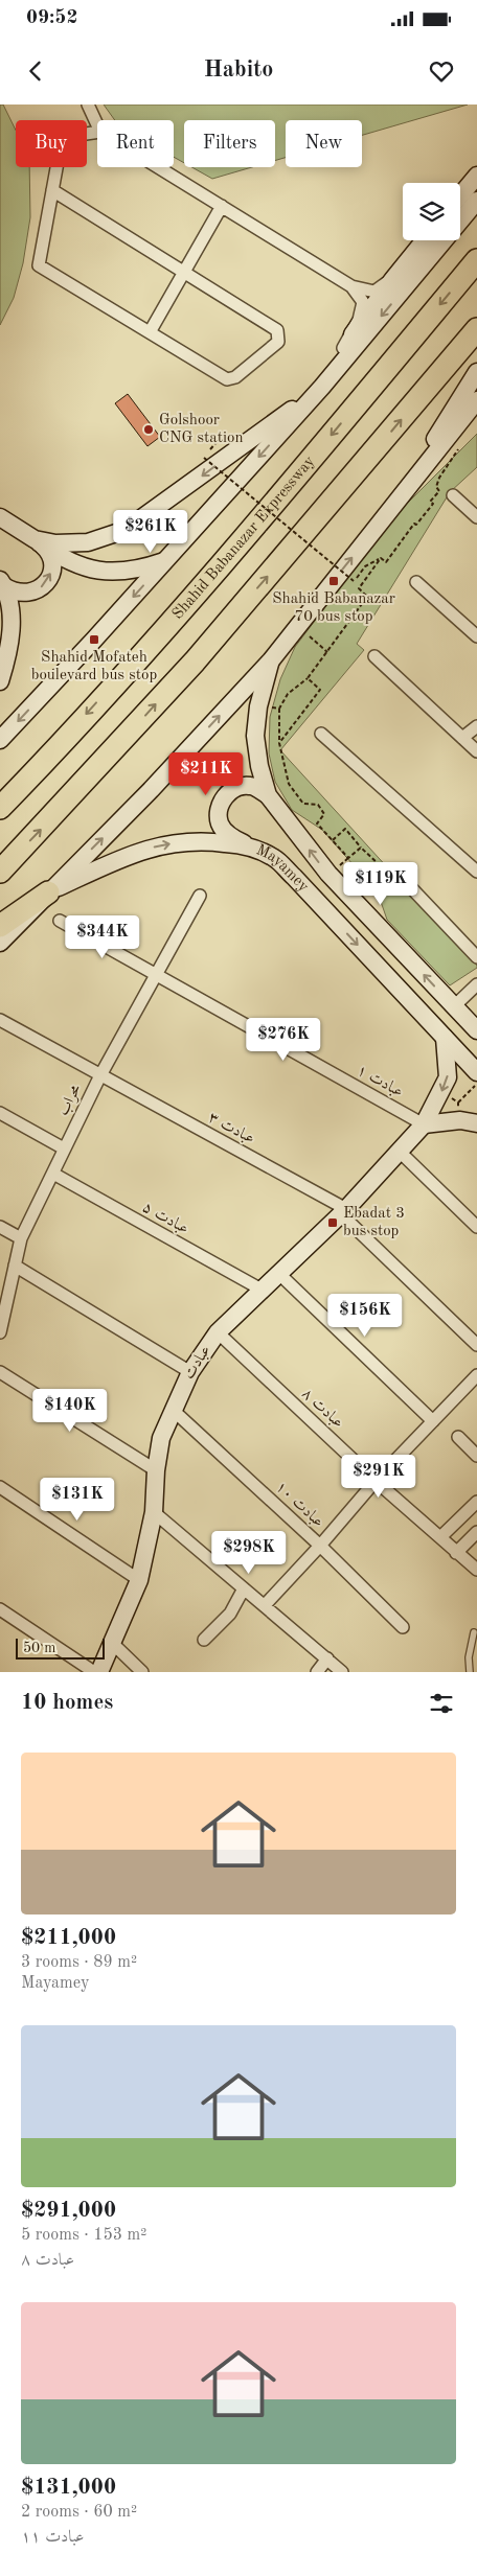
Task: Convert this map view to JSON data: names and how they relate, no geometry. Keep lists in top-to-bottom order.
{
  "streets": {
    "highway": ["Shahid Babanazar Expressway"],
    "main road": ["Mayamey", "عبادت"],
    "street": [
      "عبادت ۱",
      "محراب",
      "عبادت ۳",
      "عبادت ۵",
      "عبادت ۸",
      "عبادت ۱۰"
    ]
  },
  "crossings": [
    ["Mayamey", "عبادت"],
    ["عبادت ۱", "محراب"],
    ["عبادت ۱", "عبادت"],
    ["محراب", "عبادت ۳"],
    ["محراب", "عبادت ۵"],
    ["عبادت ۳", "عبادت"],
    ["عبادت ۵", "عبادت"],
    ["عبادت", "عبادت ۸"],
    ["عبادت", "عبادت ۱۰"]
  ],
  "places": {
    "other": ["Golshoor CNG station"],
    "transit": ["Shahid Babanazar 70 bus stop", "Shahid Mofateh boulevard bus stop", "Ebadat 3 bus stop"]
  },
  "scale_bar": "50 m",
  "page": {
    "status": "09:52",
    "header": "Habito",
    "chip": [
      "Buy",
      "Rent",
      "Filters",
      "New"
    ],
    "price": [
      "$261K",
      "$211K",
      "$119K",
      "$344K",
      "$276K",
      "$156K",
      "$140K",
      "$291K",
      "$131K",
      "$298K"
    ],
    "scale": "50 m",
    "heading": "10 homes",
    "list": [
      {
        "name": "$211,000",
        "note": "3 rooms · 89 m² · Mayamey"
      },
      {
        "name": "$291,000",
        "note": "5 rooms · 153 m² · عبادت ۸"
      },
      {
        "name": "$131,000",
        "note": "2 rooms · 60 m² · عبادت ۱۱"
      }
    ]
  }
}
